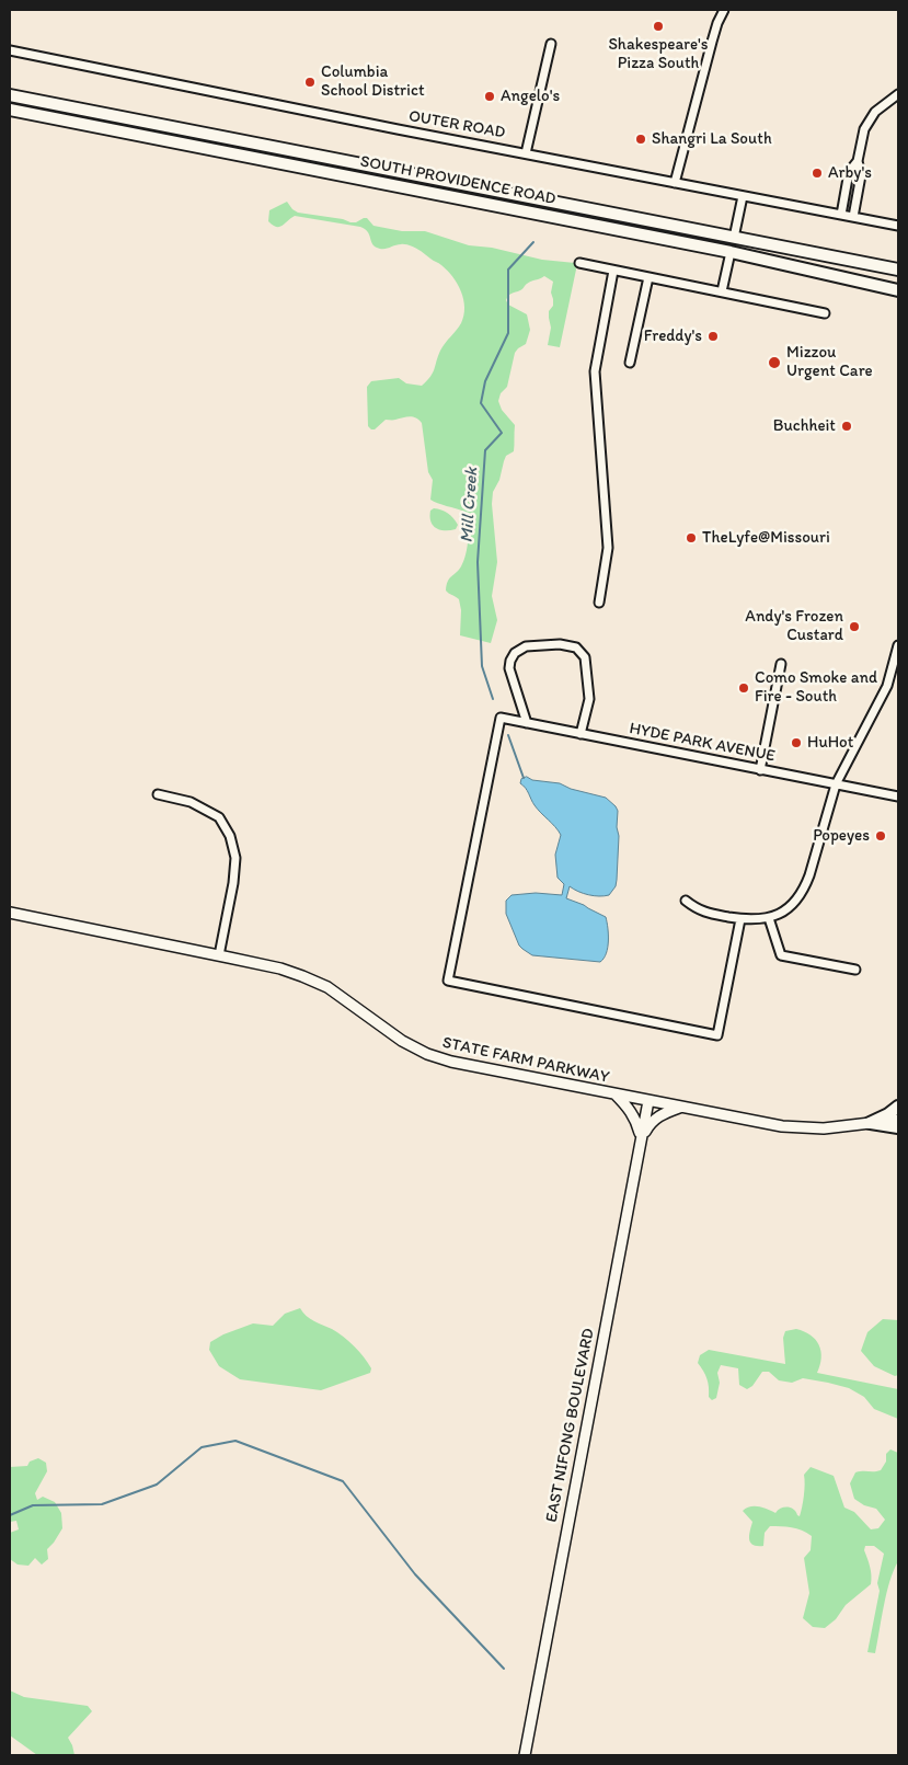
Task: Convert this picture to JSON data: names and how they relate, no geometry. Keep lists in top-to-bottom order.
{
  "streets": {
    "main road": ["SOUTH PROVIDENCE ROAD"],
    "street": [
      "OUTER ROAD",
      "HYDE PARK AVENUE",
      "STATE FARM PARKWAY",
      "EAST NIFONG BOULEVARD"
    ]
  },
  "crossings": [
    ["STATE FARM PARKWAY", "EAST NIFONG BOULEVARD"]
  ],
  "water": ["Mill Creek"],
  "places": [
    "Shakespeare's Pizza South",
    "Columbia School District",
    "Angelo's",
    "Shangri La South",
    "Arby's",
    "Freddy's",
    "Mizzou Urgent Care",
    "Buchheit",
    "TheLyfe@Missouri",
    "Andy's Frozen Custard",
    "Como Smoke and Fire - South",
    "HuHot",
    "Popeyes"
  ]
}
